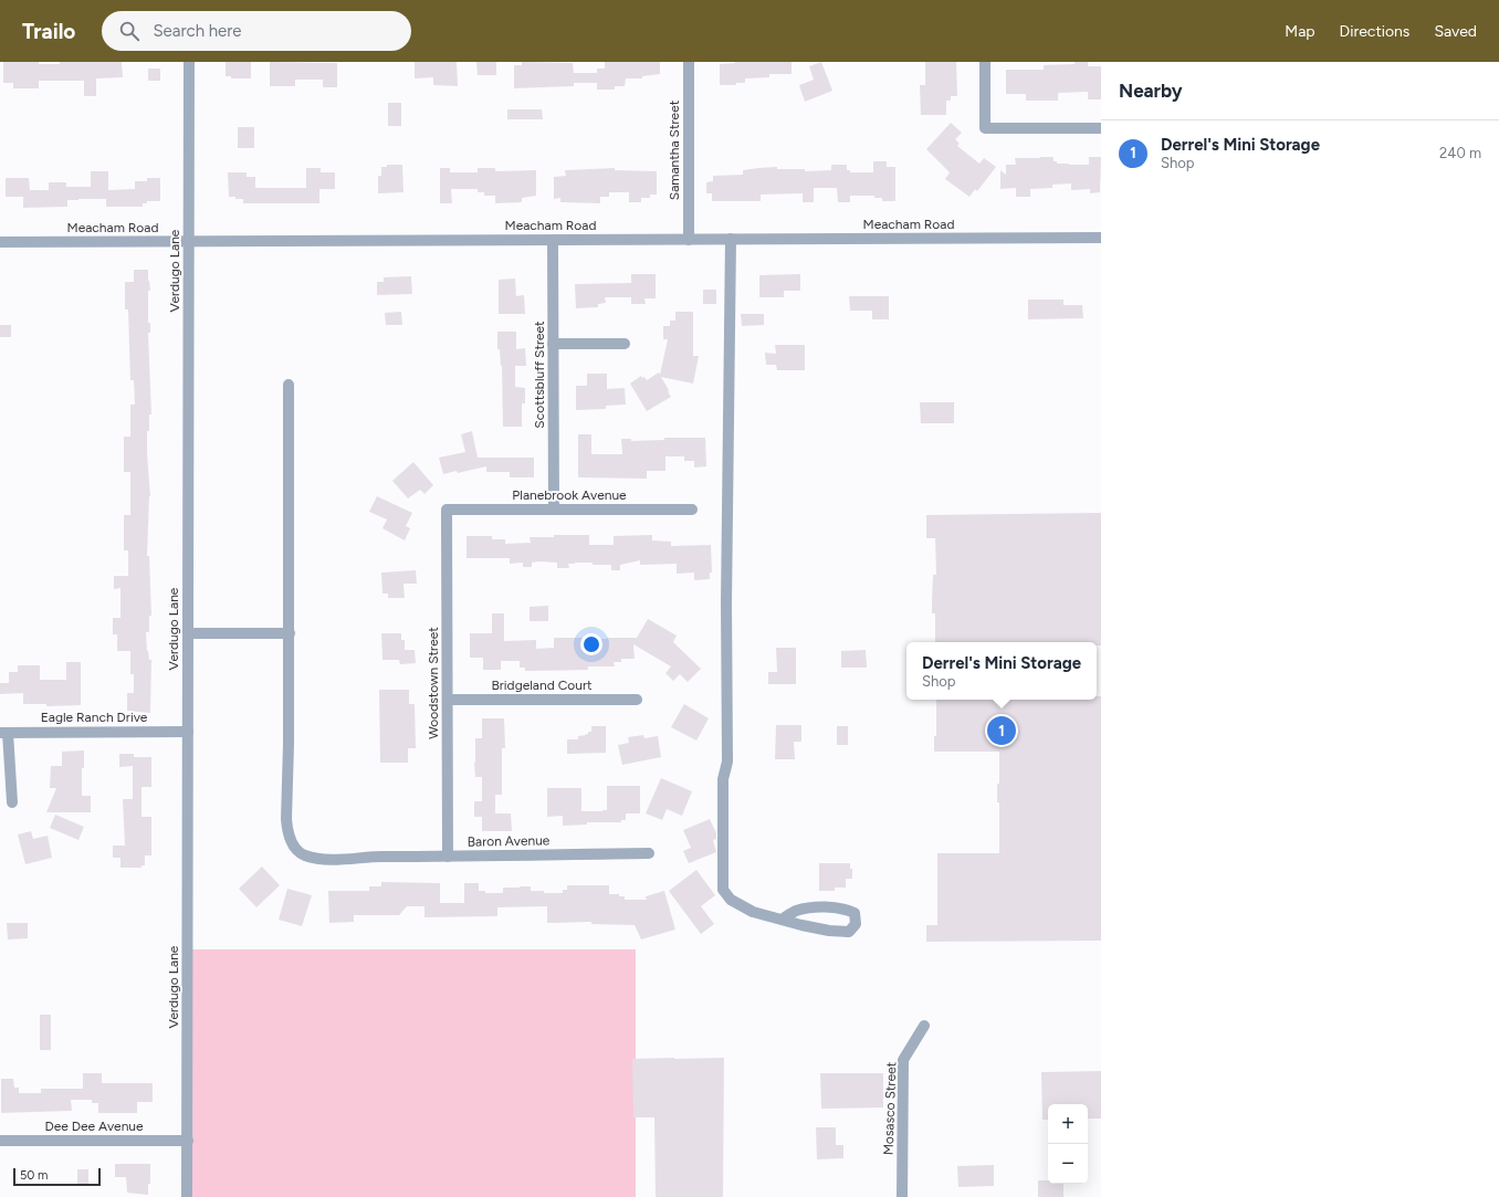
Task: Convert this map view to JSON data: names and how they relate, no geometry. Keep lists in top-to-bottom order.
{
  "streets": {
    "street": [
      "Samantha Street",
      "Meacham Road",
      "Verdugo Lane",
      "Scottsbluff Street",
      "Planebrook Avenue",
      "Woodstown Street",
      "Bridgeland Court",
      "Eagle Ranch Drive",
      "Baron Avenue",
      "Mosasco Street",
      "Dee Dee Avenue"
    ]
  },
  "crossings": [
    ["Samantha Street", "Meacham Road"],
    ["Meacham Road", "Verdugo Lane"],
    ["Meacham Road", "Scottsbluff Street"],
    ["Verdugo Lane", "Eagle Ranch Drive"],
    ["Verdugo Lane", "Dee Dee Avenue"],
    ["Scottsbluff Street", "Planebrook Avenue"],
    ["Planebrook Avenue", "Woodstown Street"],
    ["Woodstown Street", "Bridgeland Court"],
    ["Woodstown Street", "Baron Avenue"]
  ],
  "scale_bar": "50 m",
  "page": {
    "header": "Trailo",
    "search": "Search here",
    "nav": ["Map", "Directions", "Saved"],
    "heading": "Nearby",
    "list": [
      {
        "mark": "1",
        "name": "Derrel's Mini Storage",
        "note": "Shop",
        "value": "240 m"
      }
    ],
    "popup": ["Derrel's Mini Storage", "Shop"],
    "pins": "1",
    "map_buttons": ["+", "−"],
    "scale": "50 m"
  }
}
